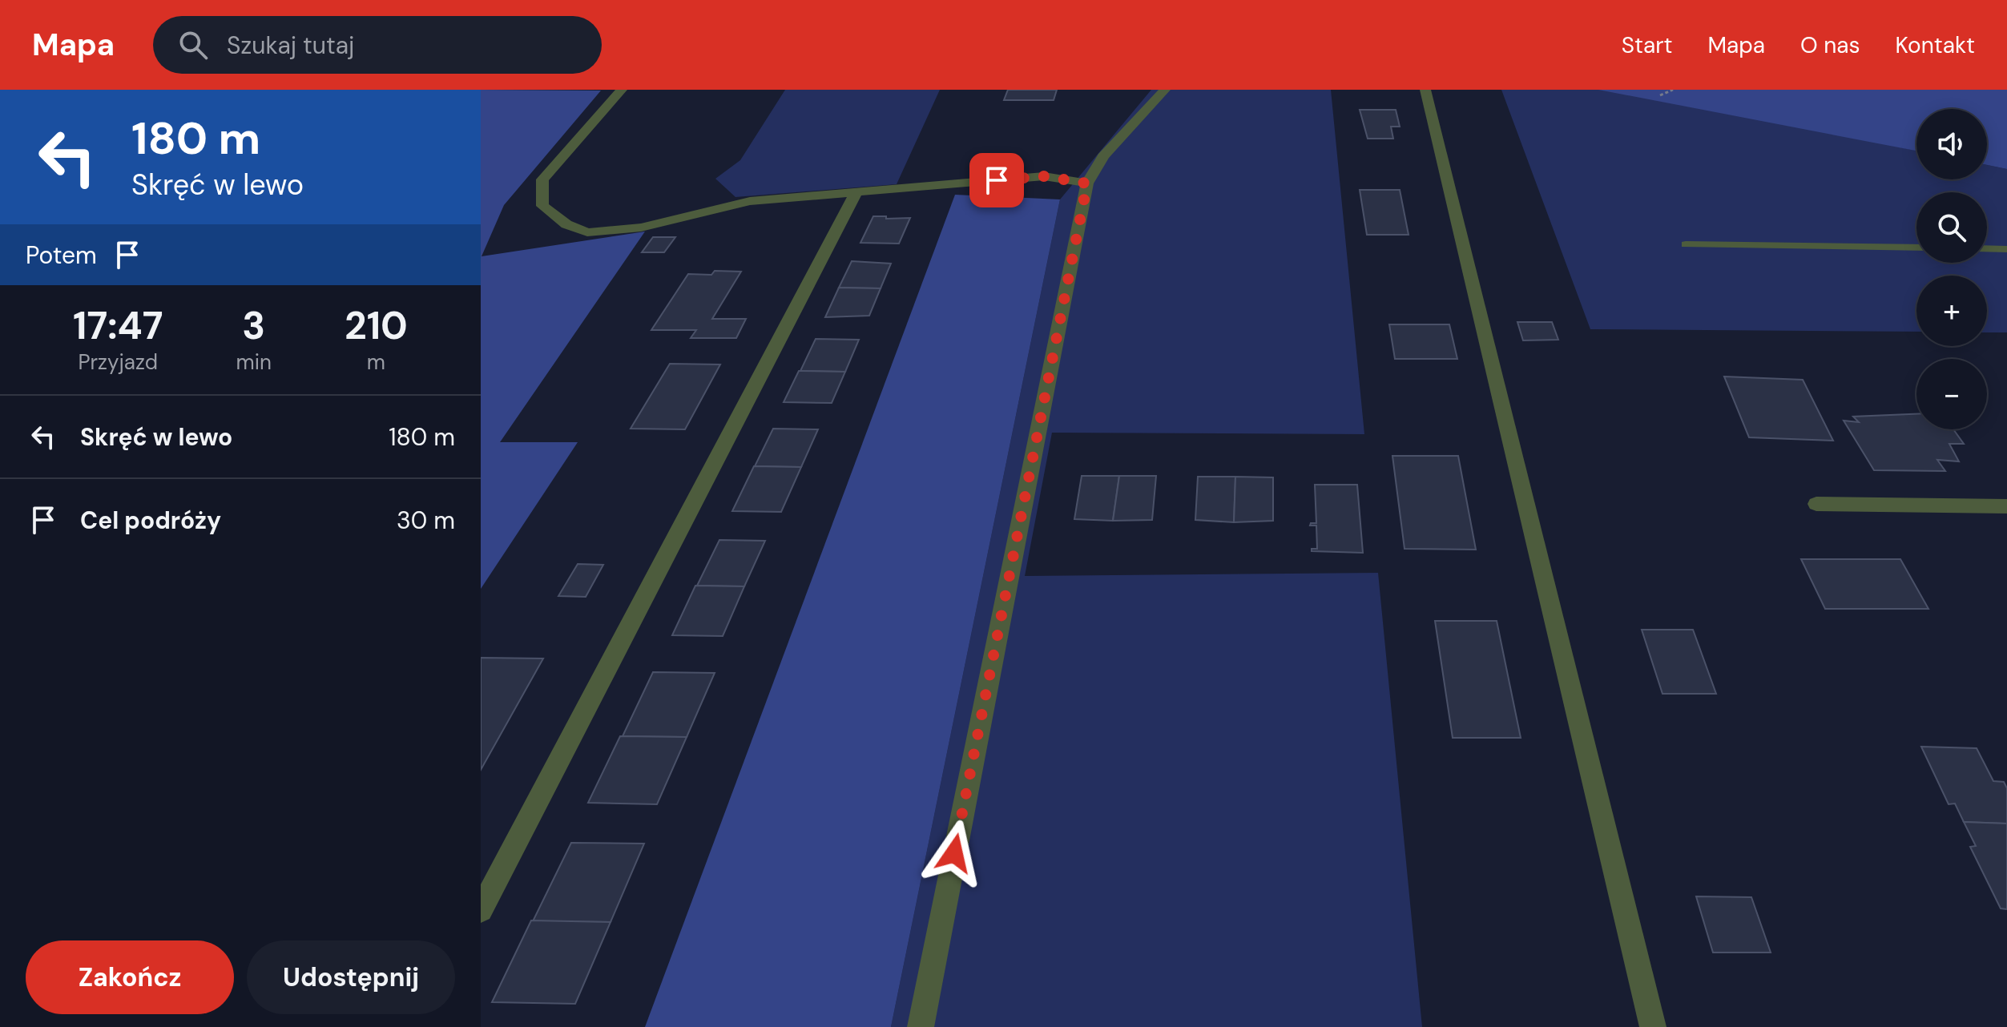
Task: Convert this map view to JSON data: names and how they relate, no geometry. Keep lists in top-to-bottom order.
{
  "page": {
    "header": "Mapa",
    "search": "Szukaj tutaj",
    "nav": [
      "Start",
      "Mapa",
      "O nas",
      "Kontakt"
    ],
    "turn": ["180 m", "Skręć w lewo"],
    "map_buttons": ["+", "−"],
    "then": "Potem",
    "eta": [
      "17:47",
      "Przyjazd",
      "3",
      "min",
      "210",
      "m"
    ],
    "list": [
      {
        "name": "Skręć w lewo",
        "value": "180 m"
      },
      {
        "name": "Cel podróży",
        "value": "30 m"
      }
    ],
    "buttons": ["Zakończ", "Udostępnij"]
  }
}
